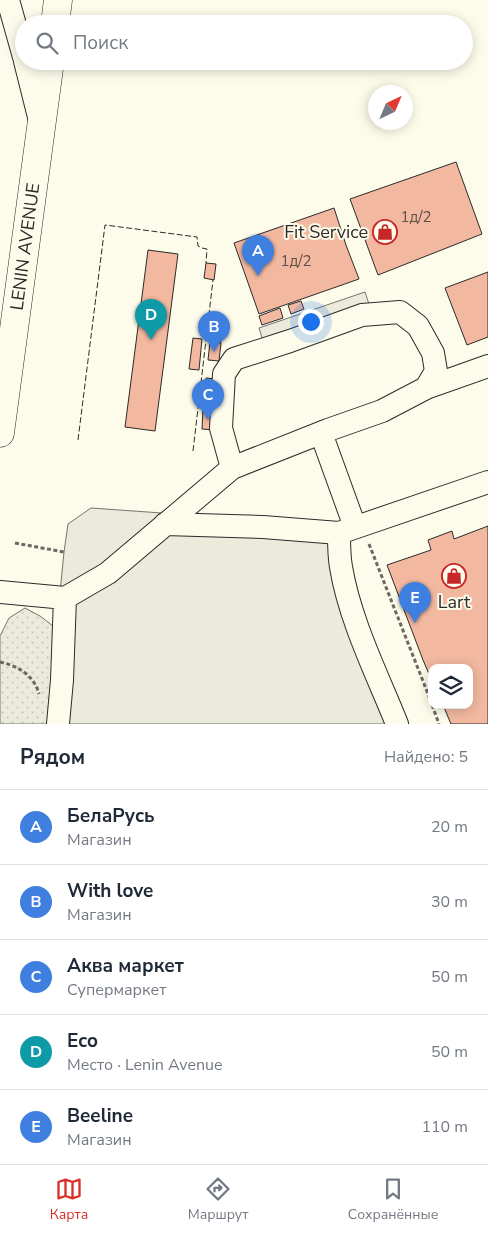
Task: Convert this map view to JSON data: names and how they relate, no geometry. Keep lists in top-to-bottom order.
{
  "streets": {
    "main road": ["LENIN AVENUE"]
  },
  "places": {
    "shop": ["Fit Service", "Lart"]
  },
  "house_numbers": ["1д/2", "1д/2"],
  "north": "top right",
  "page": {
    "search": "Поиск",
    "pins": [
      "A",
      "D",
      "B",
      "C",
      "E"
    ],
    "heading": ["Рядом", "Найдено: 5"],
    "list": [
      {
        "mark": "A",
        "name": "БелаРусь",
        "note": "Магазин",
        "value": "20 m"
      },
      {
        "mark": "B",
        "name": "With love",
        "note": "Магазин",
        "value": "30 m"
      },
      {
        "mark": "C",
        "name": "Аква маркет",
        "note": "Супермаркет",
        "value": "50 m"
      },
      {
        "mark": "D",
        "name": "Eco",
        "note": "Место · Lenin Avenue",
        "value": "50 m"
      },
      {
        "mark": "E",
        "name": "Beeline",
        "note": "Магазин",
        "value": "110 m"
      }
    ],
    "nav": ["Карта", "Маршрут", "Сохранённые"]
  }
}
